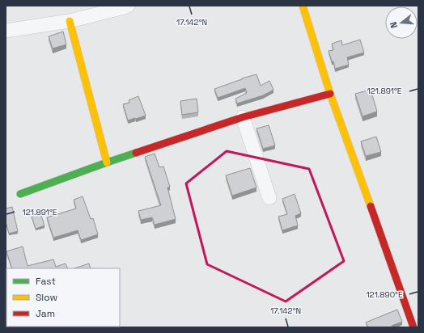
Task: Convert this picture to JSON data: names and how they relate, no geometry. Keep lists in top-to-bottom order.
{
  "legend": ["Fast", "Slow", "Jam"],
  "north": "left",
  "coordinates": ["17.142°N", "121.891°E", "121.890°E"]
}
